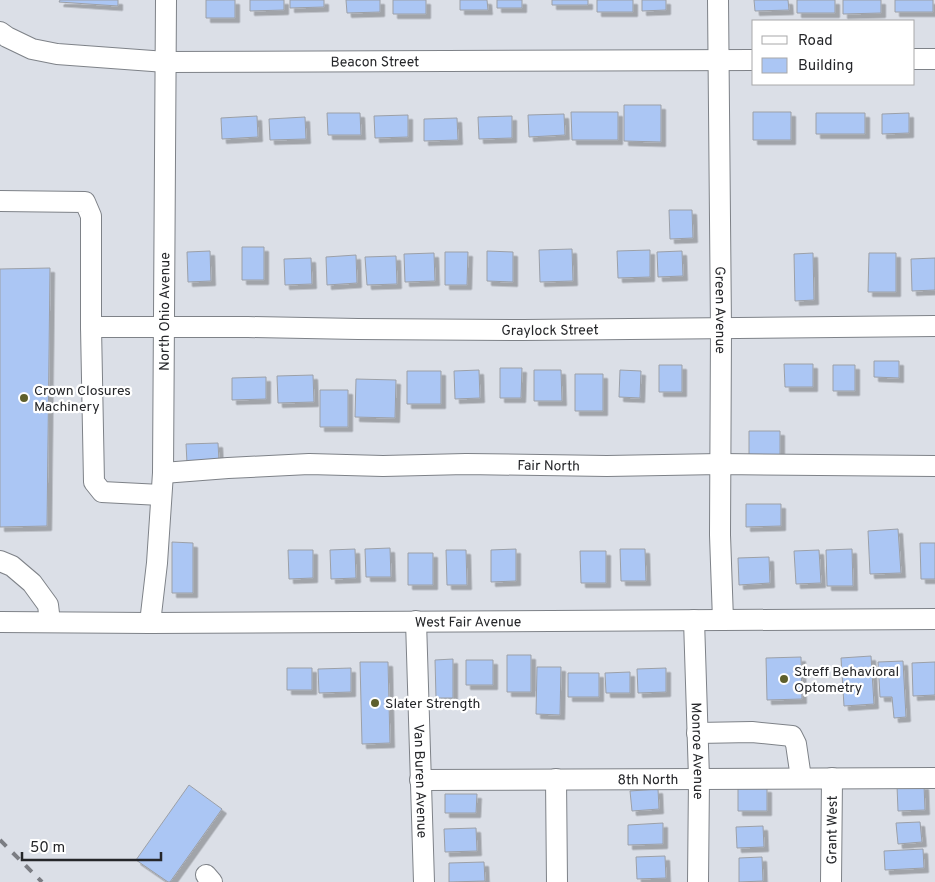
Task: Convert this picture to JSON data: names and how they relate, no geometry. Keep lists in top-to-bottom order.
{
  "streets": {
    "street": [
      "Beacon Street",
      "Green Avenue",
      "North Ohio Avenue",
      "Graylock Street",
      "Fair North",
      "West Fair Avenue",
      "Monroe Avenue",
      "8th North",
      "Van Buren Avenue",
      "Grant West"
    ]
  },
  "crossings": [
    ["Beacon Street", "Green Avenue"],
    ["Beacon Street", "North Ohio Avenue"],
    ["Green Avenue", "Graylock Street"],
    ["Green Avenue", "Fair North"],
    ["Green Avenue", "West Fair Avenue"],
    ["North Ohio Avenue", "Graylock Street"],
    ["North Ohio Avenue", "Fair North"],
    ["North Ohio Avenue", "West Fair Avenue"],
    ["West Fair Avenue", "Monroe Avenue"],
    ["West Fair Avenue", "Van Buren Avenue"],
    ["Monroe Avenue", "8th North"],
    ["8th North", "Van Buren Avenue"],
    ["8th North", "Grant West"]
  ],
  "places": ["Crown Closures Machinery", "Streff Behavioral Optometry", "Slater Strength"],
  "legend": ["Road", "Building"],
  "scale_bar": "50 m"
}
